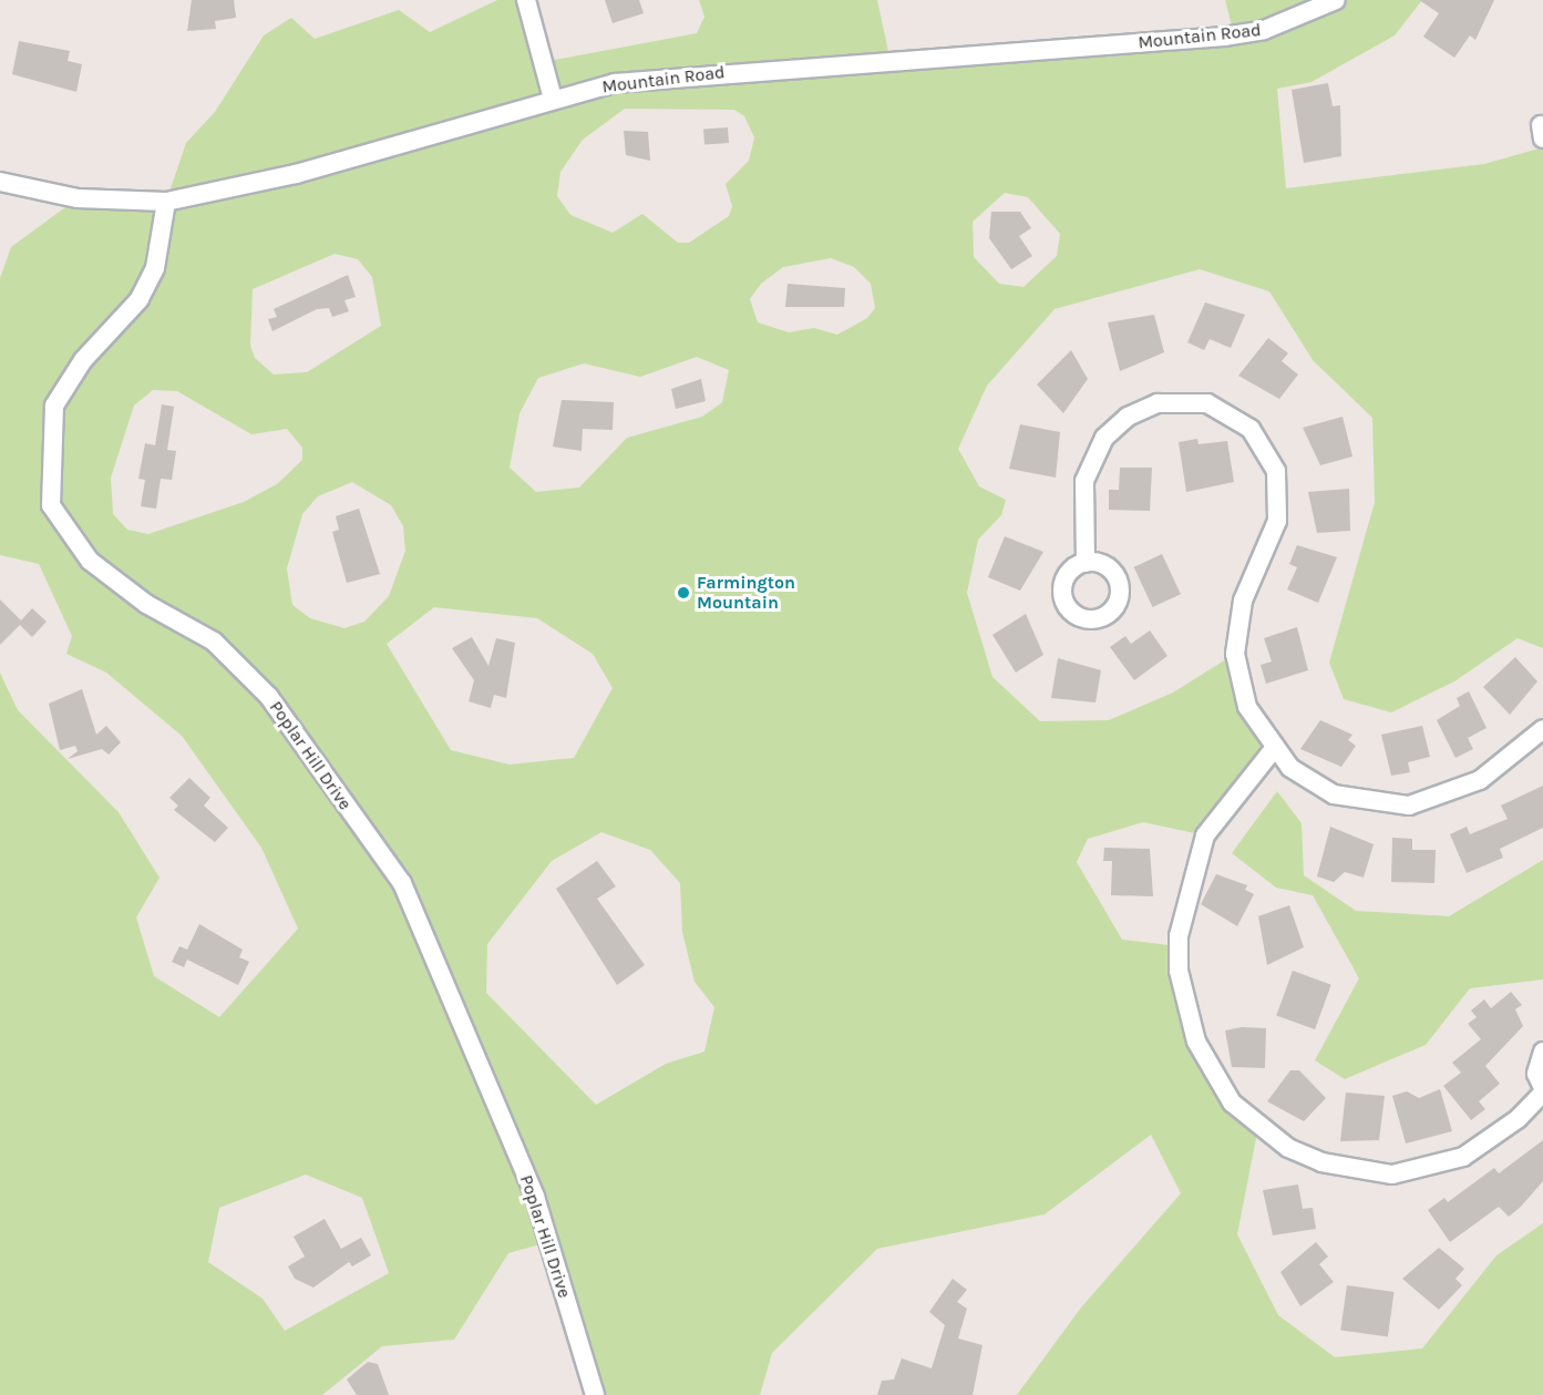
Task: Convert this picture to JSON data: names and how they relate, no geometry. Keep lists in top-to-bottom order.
{
  "streets": {
    "street": ["Mountain Road", "Poplar Hill Drive"]
  },
  "crossings": [
    ["Mountain Road", "Poplar Hill Drive"]
  ],
  "places": ["Farmington Mountain"]
}
